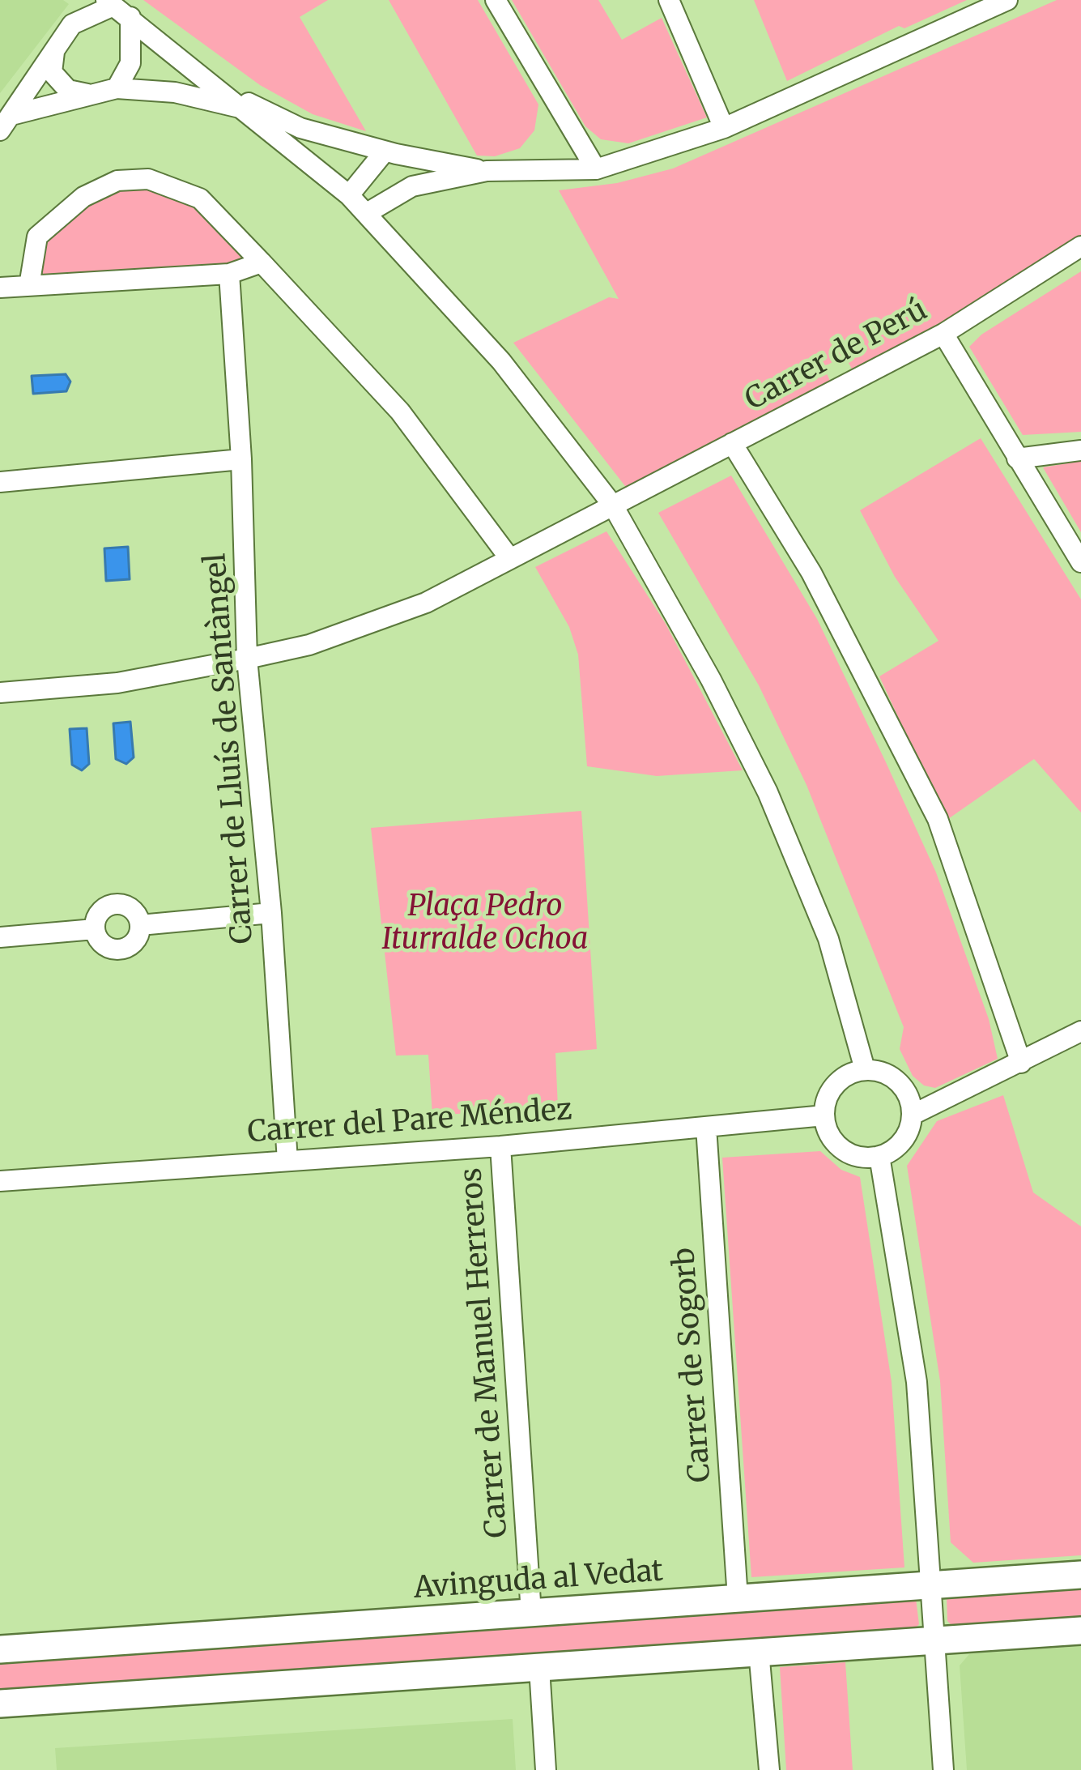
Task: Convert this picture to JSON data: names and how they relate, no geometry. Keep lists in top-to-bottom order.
{
  "streets": {
    "street": [
      "Carrer de Perú",
      "Carrer de Lluís de Santàngel",
      "Carrer del Pare Méndez",
      "Carrer de Manuel Herreros",
      "Carrer de Sogorb",
      "Avinguda al Vedat"
    ]
  },
  "crossings": [
    ["Carrer de Perú", "Carrer de Lluís de Santàngel"],
    ["Carrer de Lluís de Santàngel", "Carrer del Pare Méndez"],
    ["Carrer del Pare Méndez", "Carrer de Manuel Herreros"],
    ["Carrer del Pare Méndez", "Carrer de Sogorb"],
    ["Carrer de Manuel Herreros", "Avinguda al Vedat"],
    ["Carrer de Sogorb", "Avinguda al Vedat"]
  ],
  "parks": ["Plaça Pedro Iturralde Ochoa"]
}
